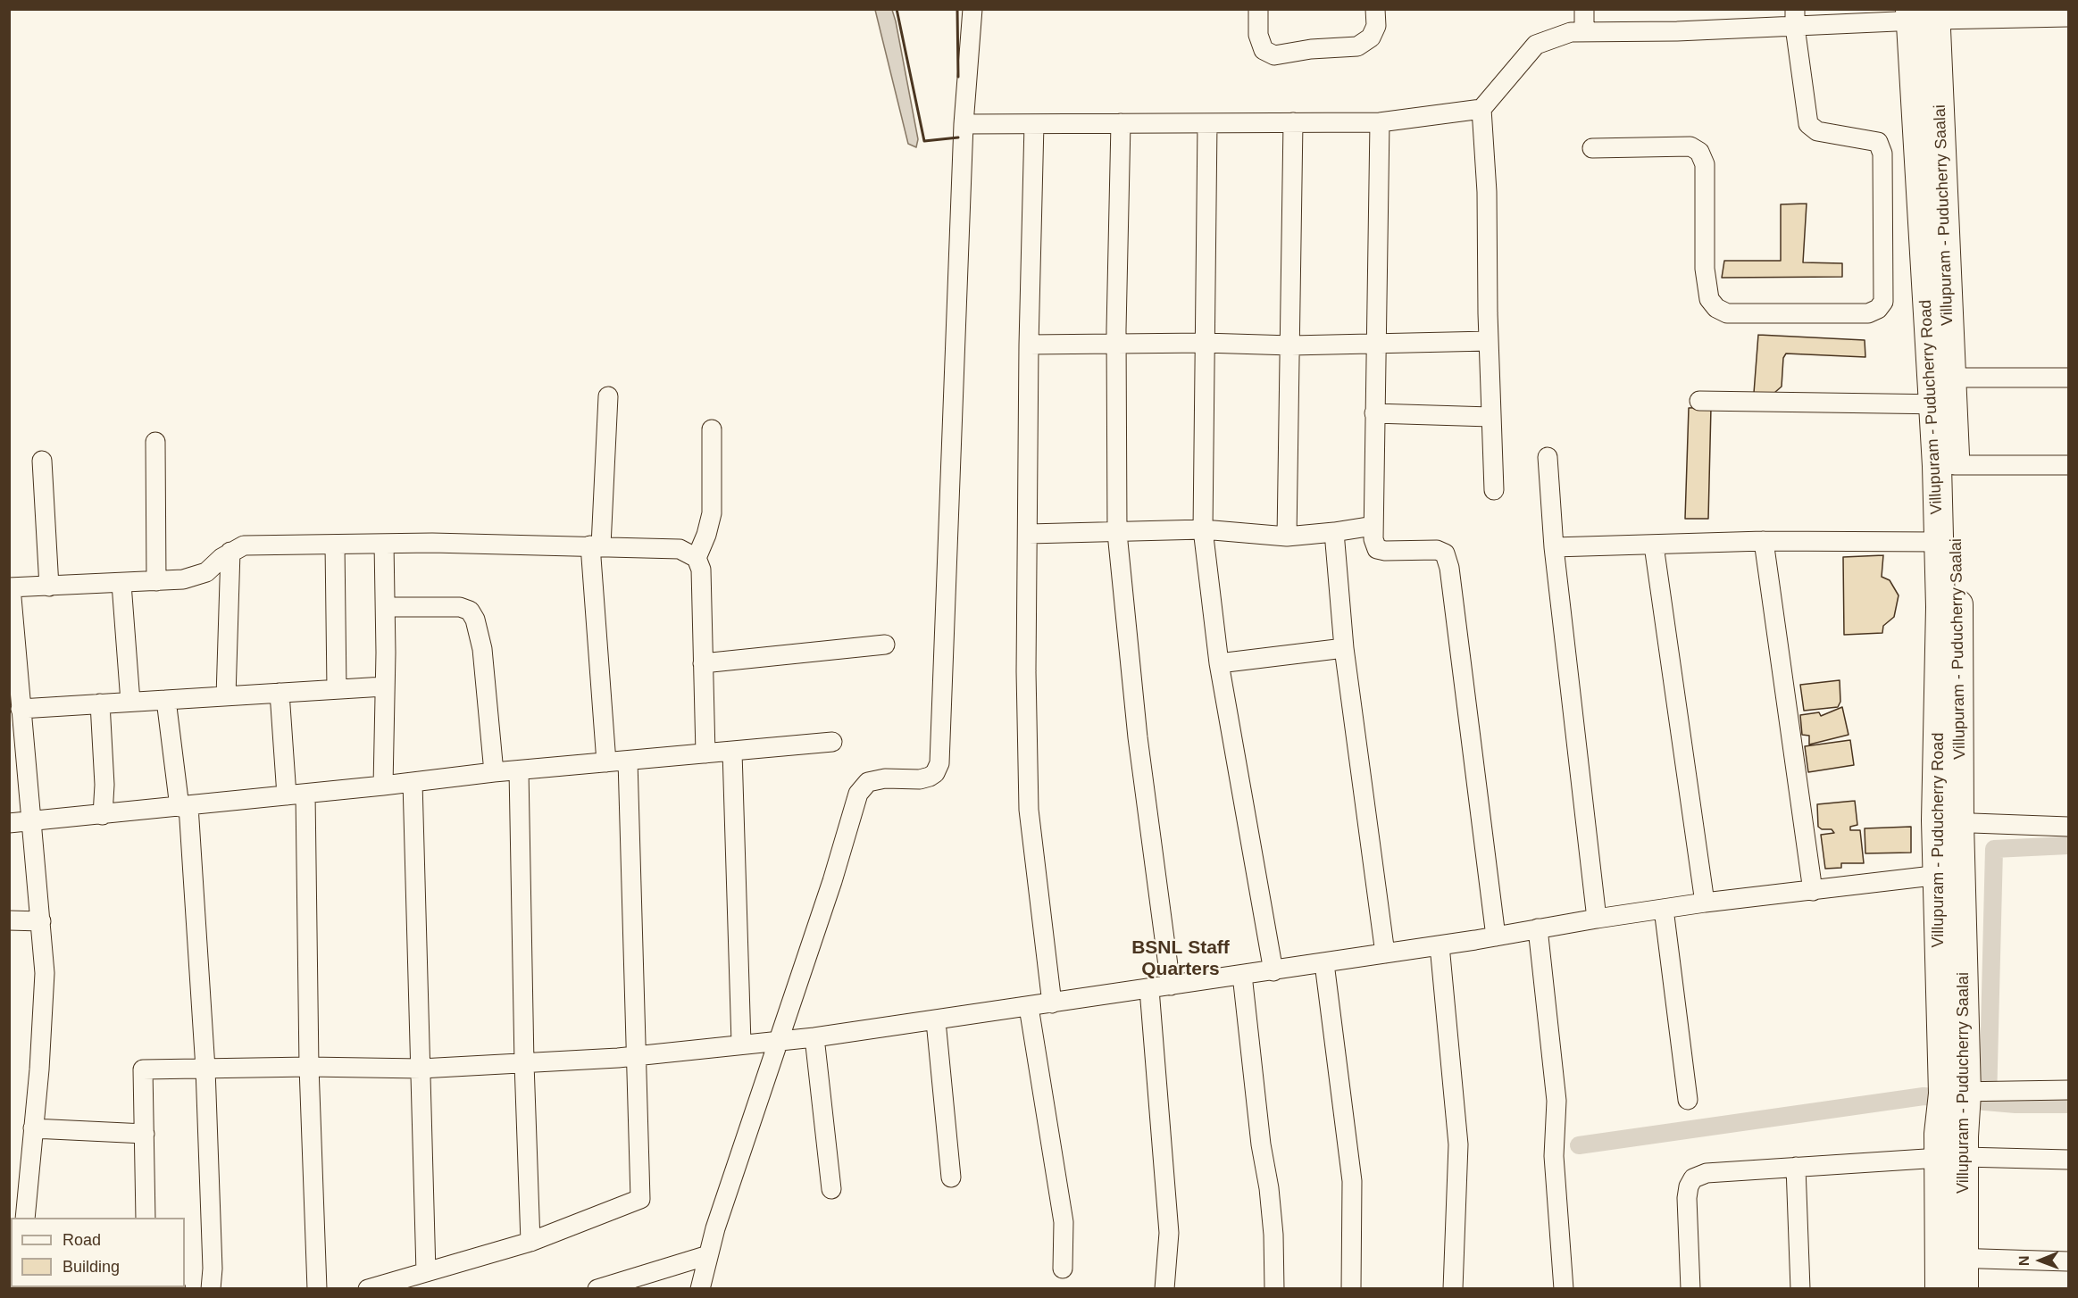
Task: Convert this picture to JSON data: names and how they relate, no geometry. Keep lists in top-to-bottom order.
{
  "streets": {
    "highway": ["Villupuram - Puducherry Saalai", "Villupuram - Puducherry Road"]
  },
  "crossings": [
    ["Villupuram - Puducherry Saalai", "Villupuram - Puducherry Road"]
  ],
  "districts": ["BSNL Staff Quarters"],
  "legend": ["Road", "Building"],
  "north": "left"
}
